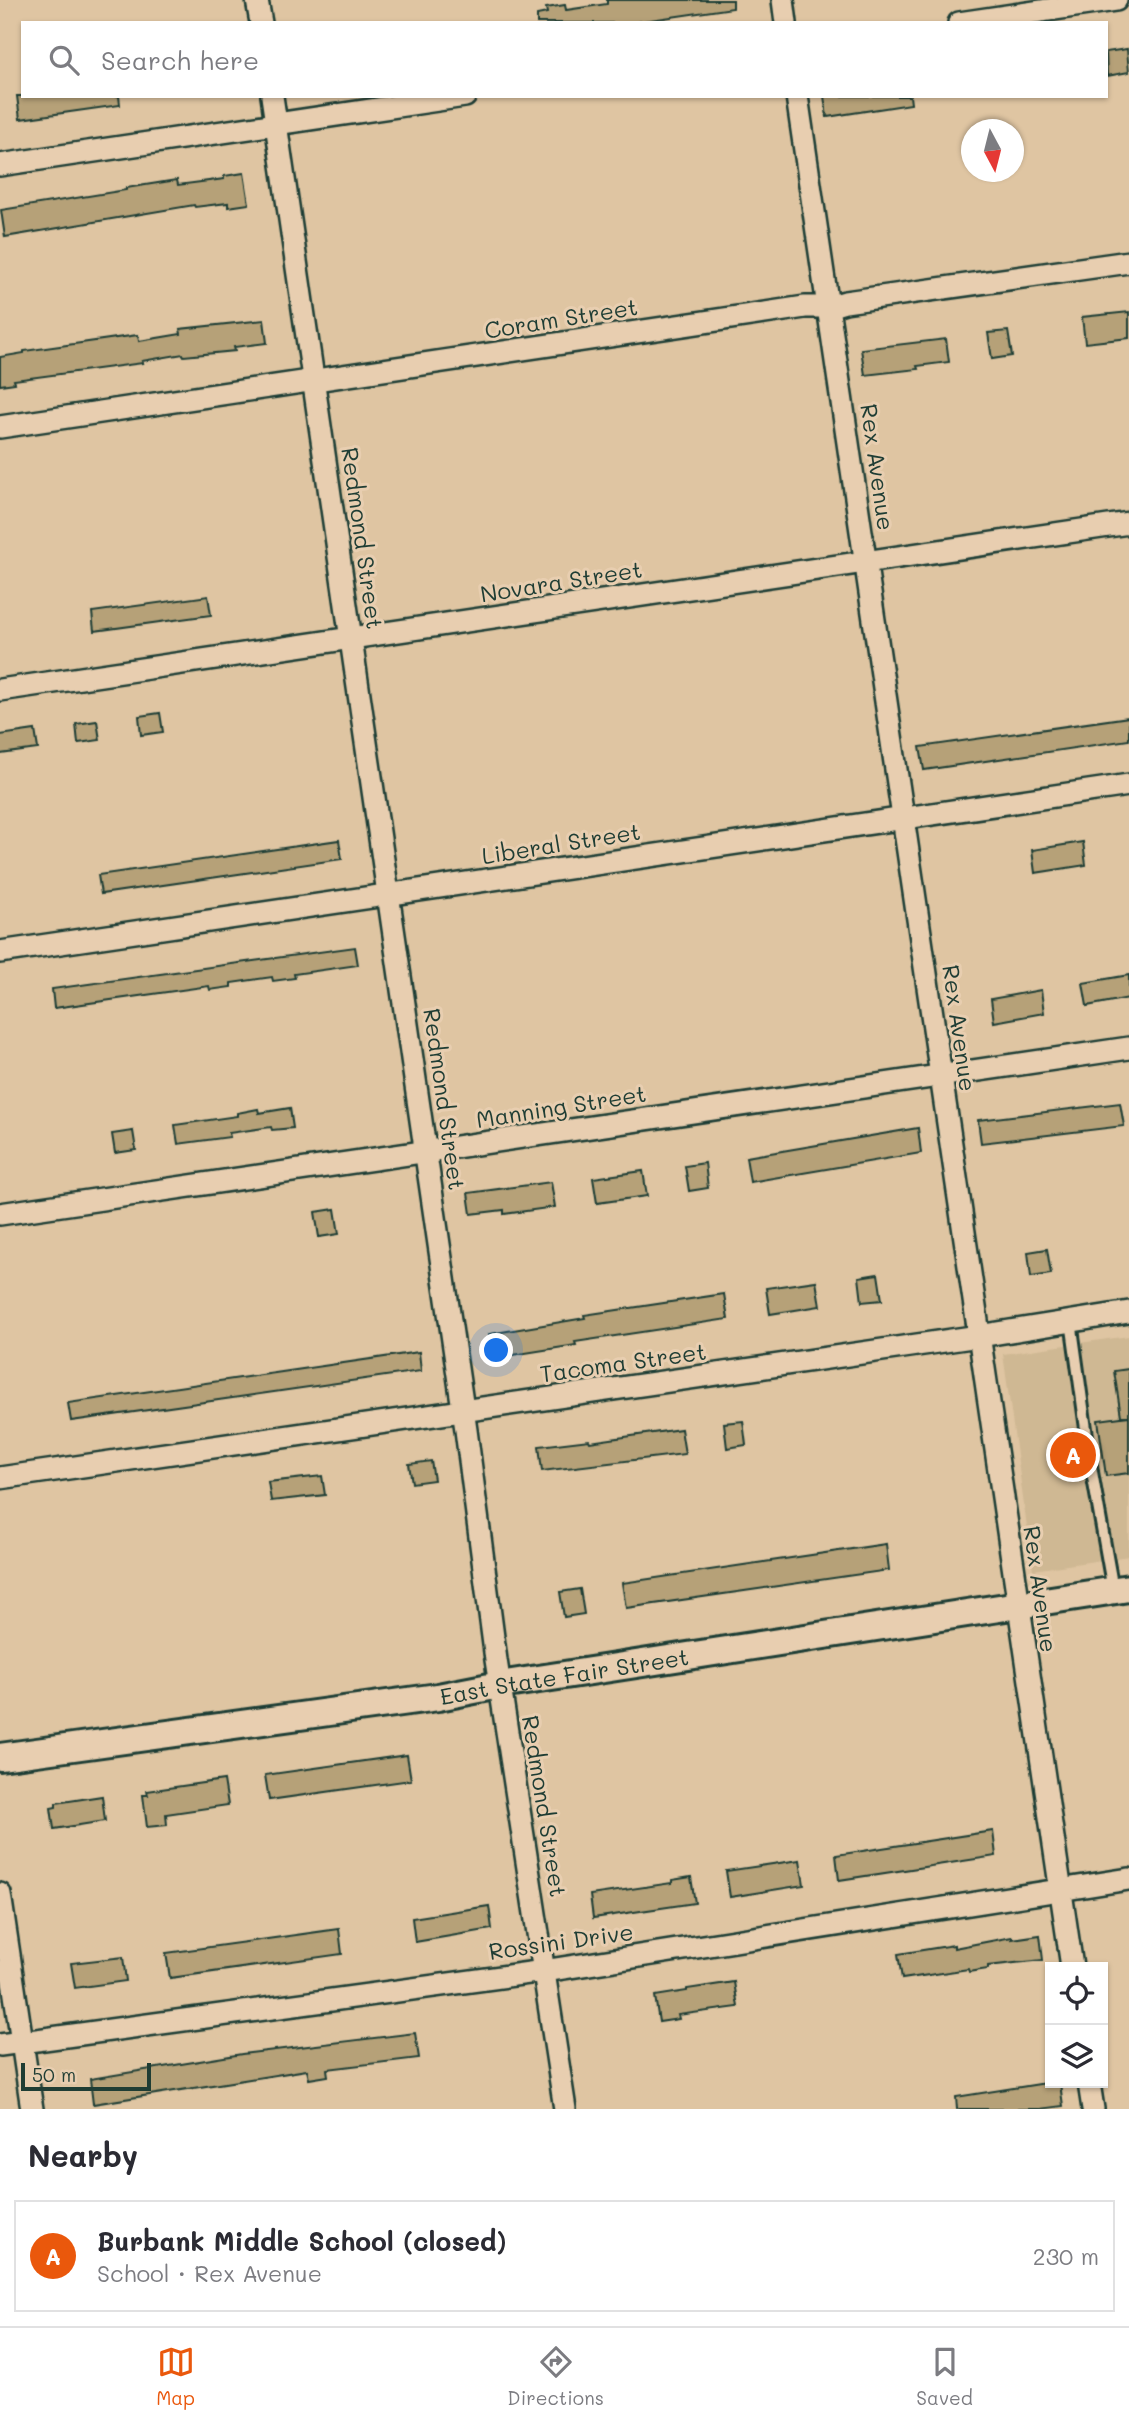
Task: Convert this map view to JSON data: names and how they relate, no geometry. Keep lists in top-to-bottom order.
{
  "streets": {
    "street": [
      "Coram Street",
      "Rex Avenue",
      "Redmond Street",
      "Novara Street",
      "Liberal Street",
      "Manning Street",
      "Tacoma Street",
      "East State Fair Street",
      "Rossini Drive"
    ]
  },
  "crossings": [
    ["Coram Street", "Rex Avenue"],
    ["Coram Street", "Redmond Street"],
    ["Rex Avenue", "Novara Street"],
    ["Rex Avenue", "Liberal Street"],
    ["Rex Avenue", "Manning Street"],
    ["Rex Avenue", "Tacoma Street"],
    ["Rex Avenue", "East State Fair Street"],
    ["Rex Avenue", "Rossini Drive"],
    ["Redmond Street", "Novara Street"],
    ["Redmond Street", "Liberal Street"],
    ["Redmond Street", "Manning Street"],
    ["Redmond Street", "Tacoma Street"],
    ["Redmond Street", "East State Fair Street"],
    ["Redmond Street", "Rossini Drive"]
  ],
  "scale_bar": "50 m",
  "north": "bottom",
  "page": {
    "search": "Search here",
    "pins": "A",
    "scale": "50 m",
    "heading": "Nearby",
    "list": [
      {
        "mark": "A",
        "name": "Burbank Middle School (closed)",
        "note": "School · Rex Avenue",
        "value": "230 m"
      }
    ],
    "nav": ["Map", "Directions", "Saved"]
  }
}
